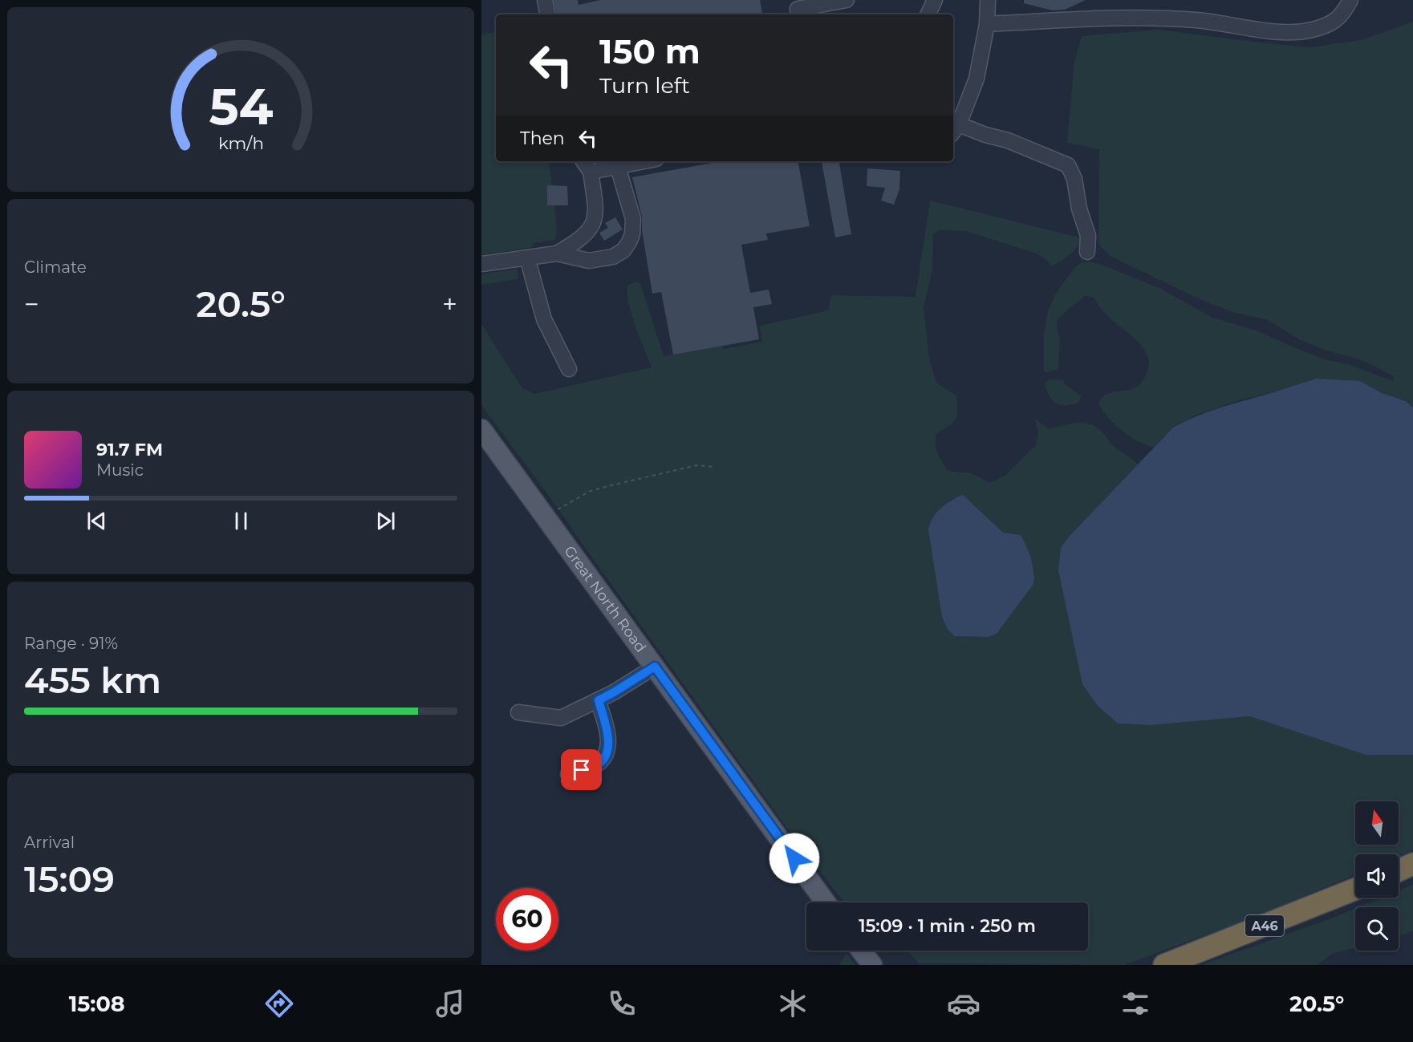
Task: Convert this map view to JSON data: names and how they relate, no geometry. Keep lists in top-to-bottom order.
{
  "streets": {
    "highway": ["A46"],
    "main road": ["Great North Road"]
  },
  "north": "top",
  "page": {
    "turn": ["150 m", "Turn left"],
    "then": "Then",
    "tile": [
      "Climate",
      ["Range · 91%", "455 km"],
      ["Arrival", "15:09"]
    ],
    "heat": ["−", "20.5°", "+"],
    "song": ["91.7 FM", "Music"],
    "limit": "60",
    "trip": "15:09 · 1 min · 250 m",
    "tabs": ["15:08", "20.5°"],
    "gauge": ["54", "km/h"]
  }
}
